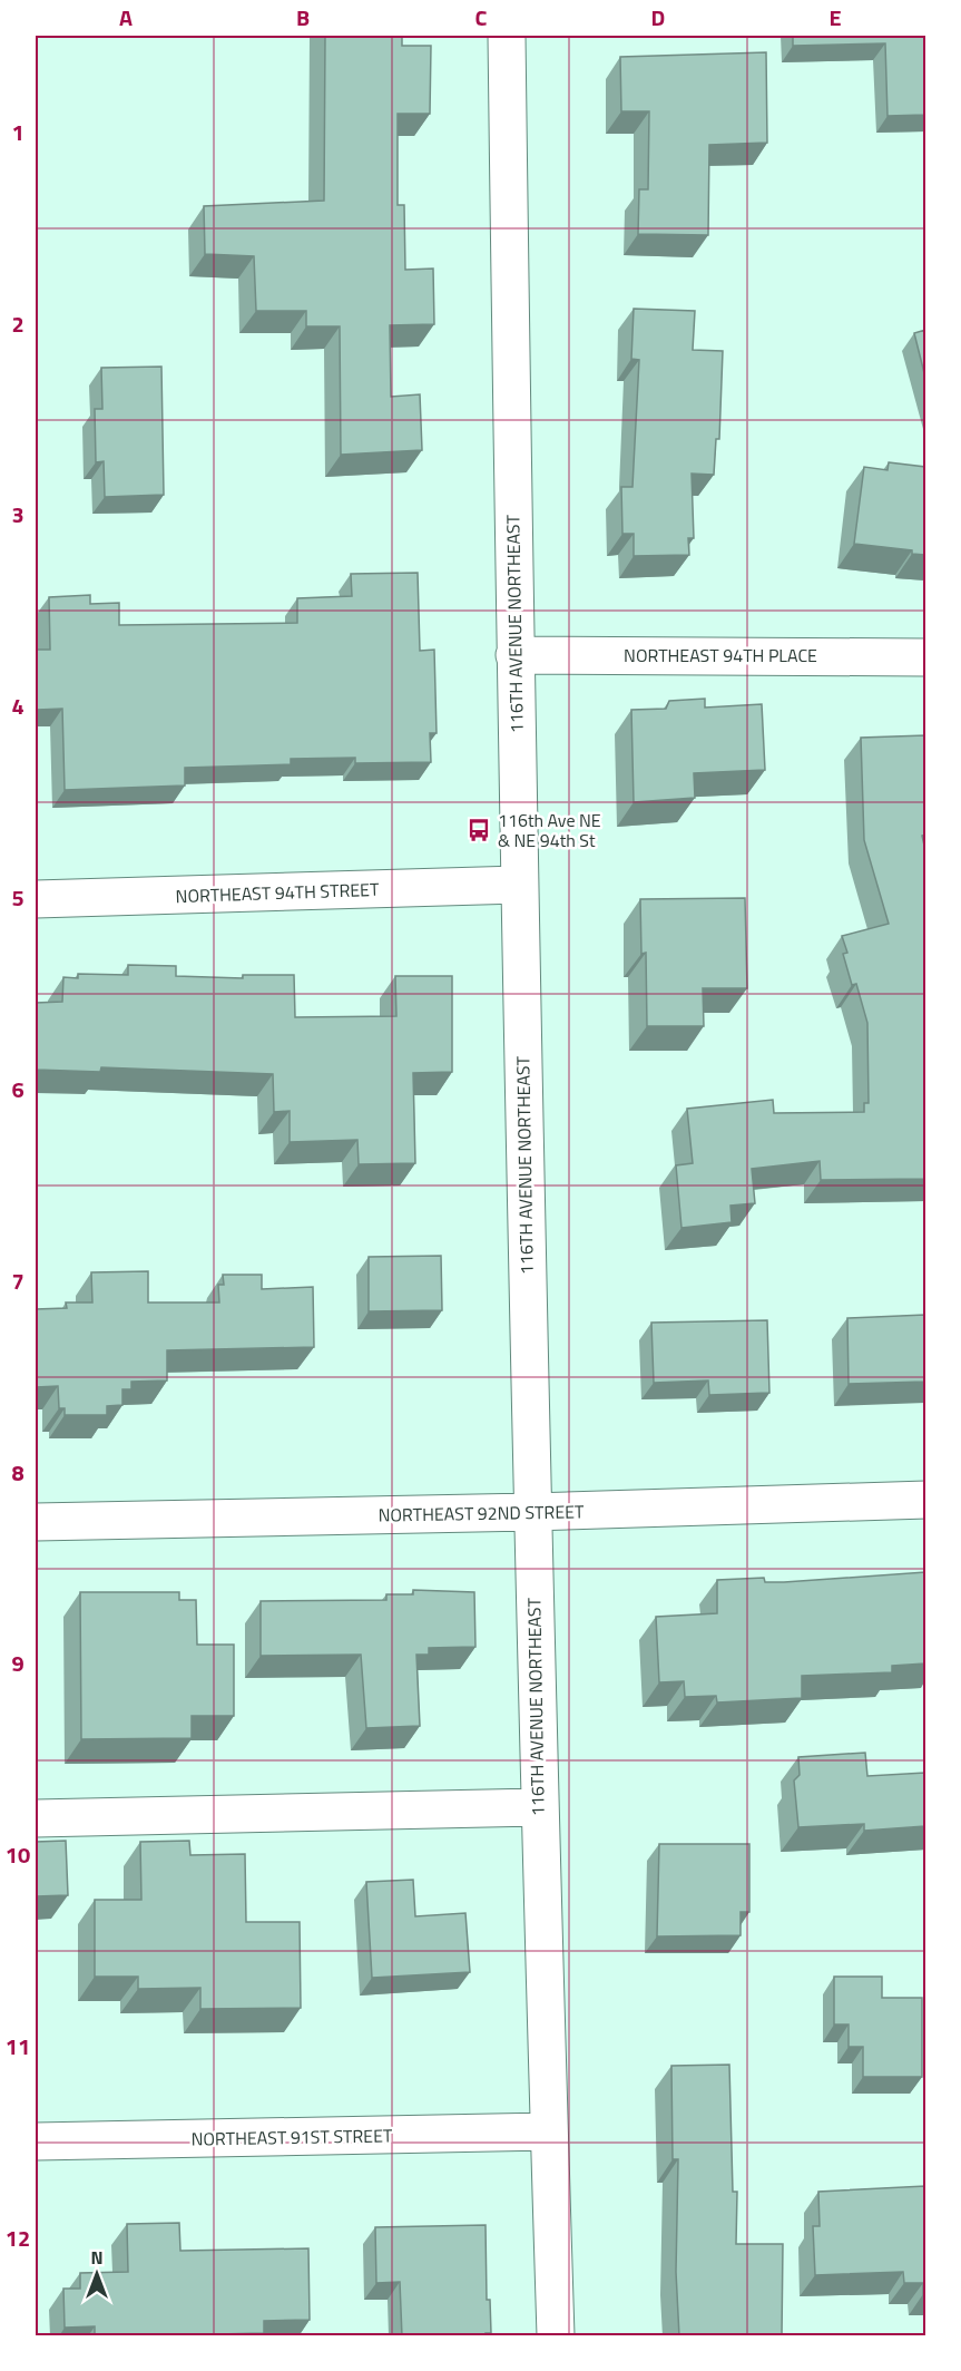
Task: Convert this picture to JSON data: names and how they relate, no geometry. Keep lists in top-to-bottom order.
{
  "streets": {
    "street": [
      "116TH AVENUE NORTHEAST",
      "NORTHEAST 94TH PLACE",
      "NORTHEAST 94TH STREET",
      "NORTHEAST 92ND STREET",
      "NORTHEAST 91ST STREET"
    ]
  },
  "crossings": [
    ["116TH AVENUE NORTHEAST", "NORTHEAST 94TH PLACE"],
    ["116TH AVENUE NORTHEAST", "NORTHEAST 94TH STREET"],
    ["116TH AVENUE NORTHEAST", "NORTHEAST 92ND STREET"],
    ["116TH AVENUE NORTHEAST", "NORTHEAST 91ST STREET"]
  ],
  "places": {
    "bus stop": ["116th Ave NE & NE 94th St"]
  },
  "north": "top",
  "grid": {
    "columns": [
      "A",
      "B",
      "C",
      "D",
      "E"
    ],
    "rows": [
      "1",
      "2",
      "3",
      "4",
      "5",
      "6",
      "7",
      "8",
      "9",
      "10",
      "11",
      "12"
    ]
  }
}
